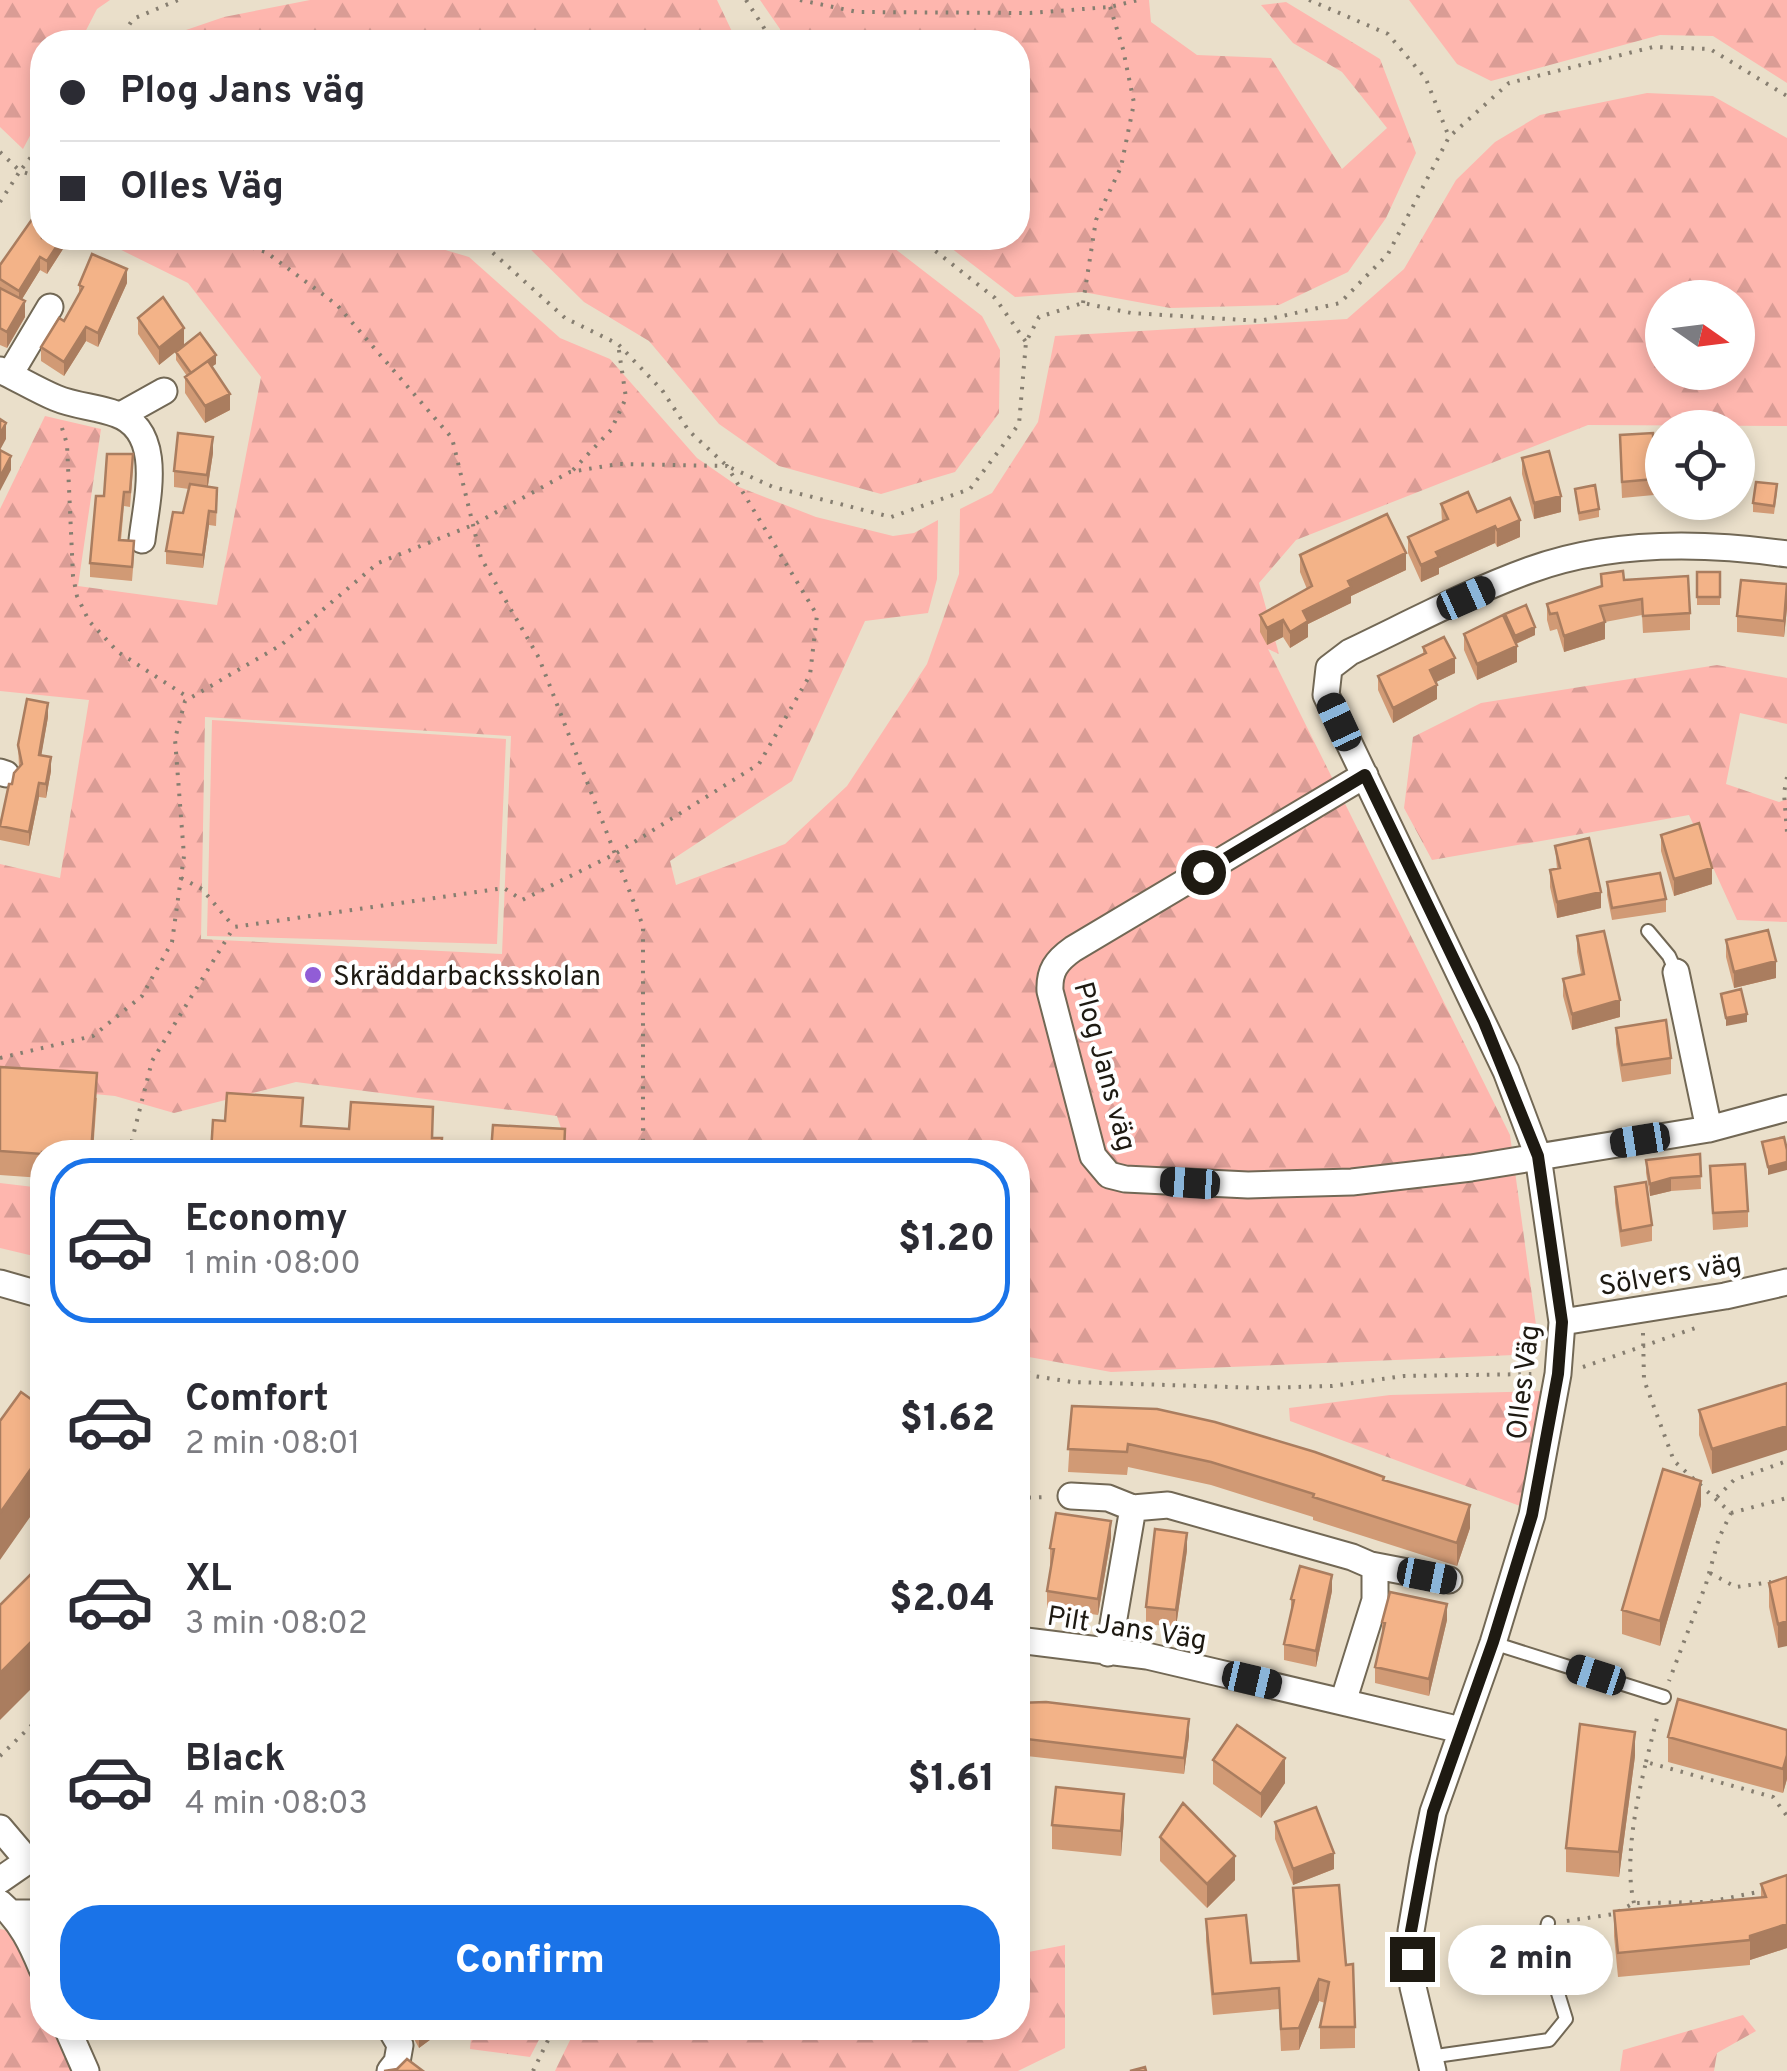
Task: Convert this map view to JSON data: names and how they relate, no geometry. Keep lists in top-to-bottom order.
{
  "streets": {
    "street": [
      "Plog Jans väg",
      "Sölvers väg",
      "Olles Väg",
      "Pilt Jans Väg"
    ]
  },
  "crossings": [
    ["Plog Jans väg", "Olles Väg"],
    ["Sölvers väg", "Olles Väg"],
    ["Olles Väg", "Pilt Jans Väg"]
  ],
  "places": ["Skräddarbacksskolan"],
  "north": "right",
  "page": {
    "banner": ["Plog Jans väg", "Olles Väg"],
    "list": [
      {
        "name": "Economy",
        "note": "1 min · 08:00",
        "value": "$1.20"
      },
      {
        "name": "Comfort",
        "note": "2 min · 08:01",
        "value": "$1.62"
      },
      {
        "name": "XL",
        "note": "3 min · 08:02",
        "value": "$2.04"
      },
      {
        "name": "Black",
        "note": "4 min · 08:03",
        "value": "$1.61"
      }
    ],
    "buttons": "Confirm",
    "bubble": "2 min"
  }
}
